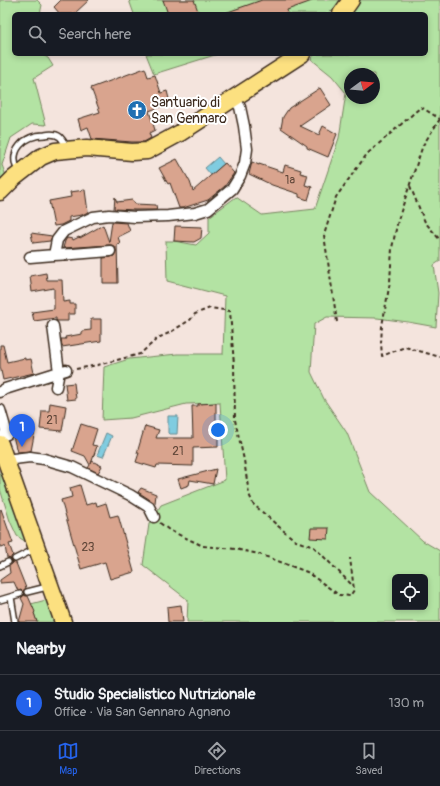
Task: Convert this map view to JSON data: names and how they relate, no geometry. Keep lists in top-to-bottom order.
{
  "places": {
    "church": ["Santuario di San Gennaro"]
  },
  "house_numbers": [
    "1a",
    "21",
    "21",
    "23"
  ],
  "north": "right",
  "page": {
    "search": "Search here",
    "pins": "1",
    "heading": "Nearby",
    "list": [
      {
        "mark": "1",
        "name": "Studio Specialistico Nutrizionale",
        "note": "Office · Via San Gennaro Agnano",
        "value": "130 m"
      }
    ],
    "nav": ["Map", "Directions", "Saved"]
  }
}
